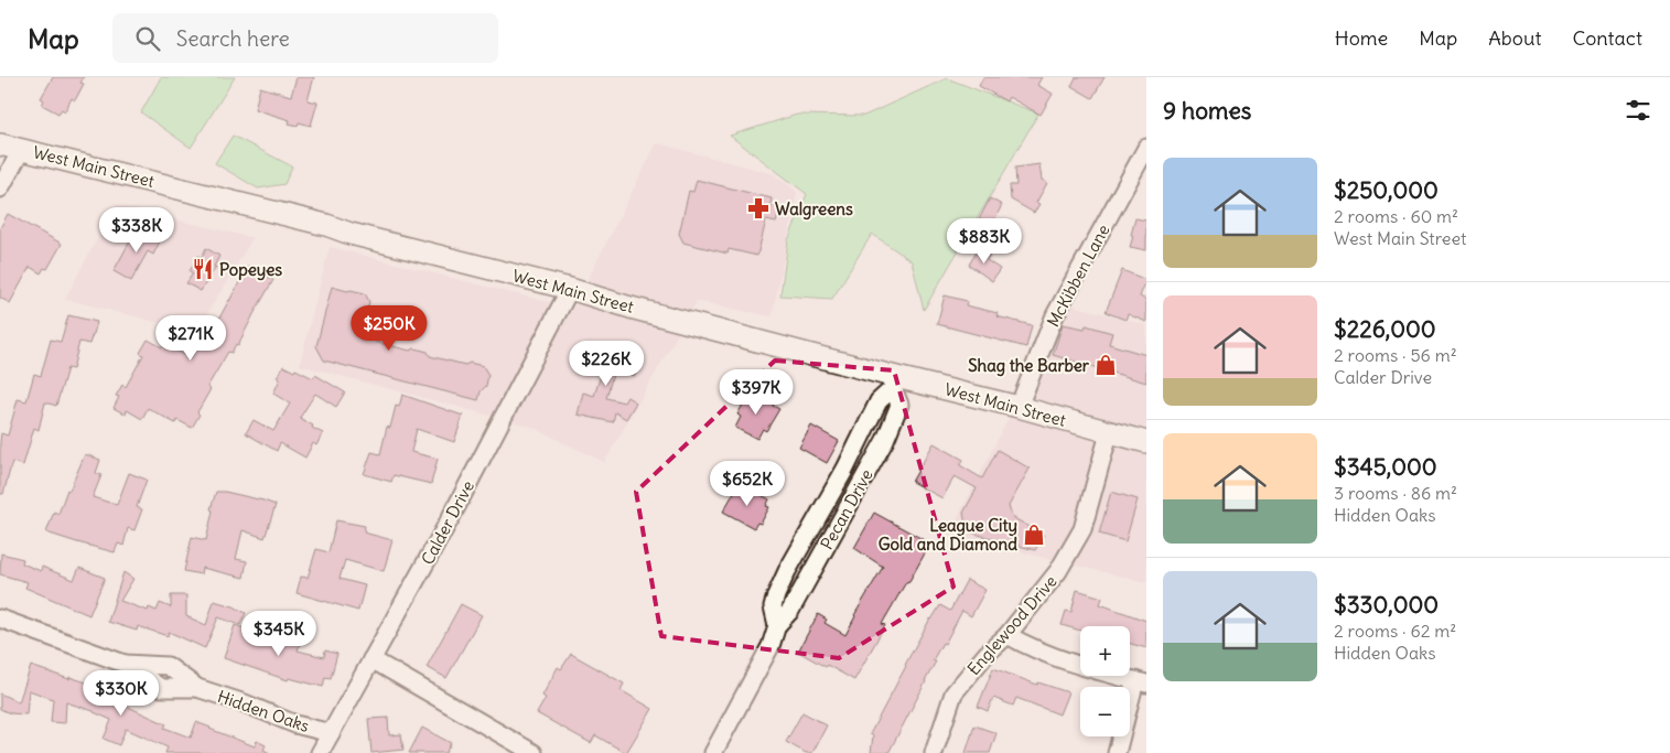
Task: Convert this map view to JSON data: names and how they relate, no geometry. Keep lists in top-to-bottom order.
{
  "streets": {
    "main road": ["West Main Street"],
    "street": [
      "McKibben Lane",
      "Pecan Drive",
      "Calder Drive",
      "Englewood Drive",
      "Hidden Oaks"
    ]
  },
  "crossings": [
    ["West Main Street", "McKibben Lane"],
    ["West Main Street", "Pecan Drive"],
    ["West Main Street", "Calder Drive"],
    ["West Main Street", "Englewood Drive"],
    ["Calder Drive", "Hidden Oaks"]
  ],
  "places": {
    "pharmacy": ["Walgreens"],
    "restaurant": ["Popeyes"],
    "shop": ["Shag the Barber", "League City Gold and Diamond"]
  },
  "page": {
    "header": "Map",
    "search": "Search here",
    "nav": [
      "Home",
      "Map",
      "About",
      "Contact"
    ],
    "heading": "9 homes",
    "list": [
      {
        "name": "$250,000",
        "note": "2 rooms · 60 m² · West Main Street"
      },
      {
        "name": "$226,000",
        "note": "2 rooms · 56 m² · Calder Drive"
      },
      {
        "name": "$345,000",
        "note": "3 rooms · 86 m² · Hidden Oaks"
      },
      {
        "name": "$330,000",
        "note": "2 rooms · 62 m² · Hidden Oaks"
      }
    ],
    "price": [
      "$338K",
      "$883K",
      "$250K",
      "$271K",
      "$226K",
      "$397K",
      "$652K",
      "$345K",
      "$330K"
    ],
    "map_buttons": ["+", "−"]
  }
}
